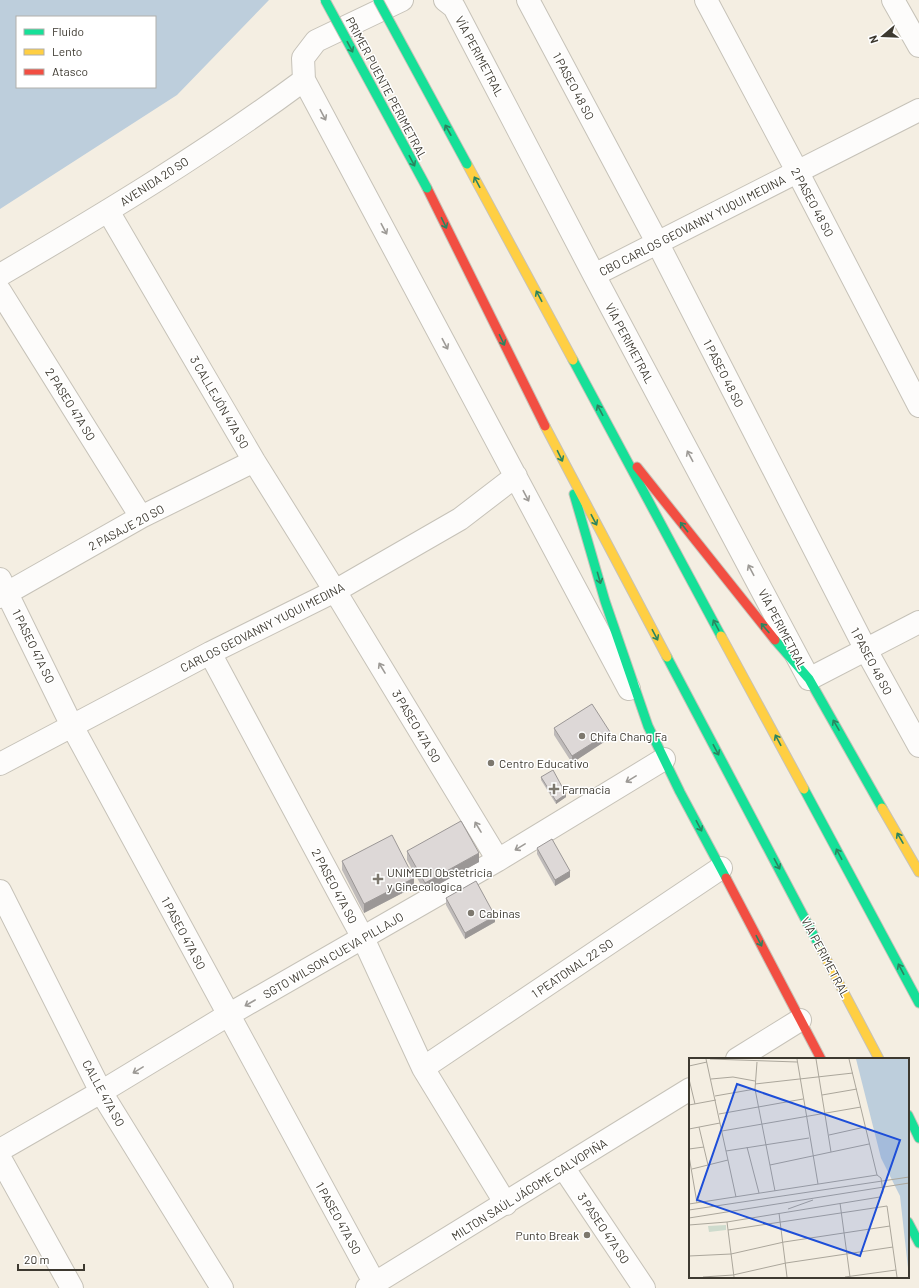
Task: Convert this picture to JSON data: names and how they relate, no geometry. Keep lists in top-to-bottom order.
{
  "streets": {
    "main road": ["VÍA PERIMETRAL", "PRIMER PUENTE PERIMETRAL"],
    "street": [
      "1 PASEO 48 SO",
      "AVENIDA 20 SO",
      "2 PASEO 48 SO",
      "CBO CARLOS GEOVANNY YUQUI MEDINA",
      "3 CALLEJÓN 47A SO",
      "2 PASEO 47A SO",
      "2 PASAJE 20 SO",
      "CARLOS GEOVANNY YUQUI MEDINA",
      "1 PASEO 47A SO",
      "3 PASEO 47A SO",
      "SGTO WILSON CUEVA PILLAJO",
      "1 PEATONAL 22 SO",
      "CALLE 47A SO",
      "MILTON SAÚL JÁCOME CALVOPIÑA"
    ]
  },
  "crossings": [
    ["VÍA PERIMETRAL", "PRIMER PUENTE PERIMETRAL"],
    ["VÍA PERIMETRAL", "AVENIDA 20 SO"],
    ["VÍA PERIMETRAL", "CBO CARLOS GEOVANNY YUQUI MEDINA"],
    ["VÍA PERIMETRAL", "CARLOS GEOVANNY YUQUI MEDINA"],
    ["VÍA PERIMETRAL", "SGTO WILSON CUEVA PILLAJO"],
    ["VÍA PERIMETRAL", "1 PEATONAL 22 SO"],
    ["1 PASEO 48 SO", "CBO CARLOS GEOVANNY YUQUI MEDINA"],
    ["AVENIDA 20 SO", "3 CALLEJÓN 47A SO"],
    ["2 PASEO 48 SO", "CBO CARLOS GEOVANNY YUQUI MEDINA"],
    ["3 CALLEJÓN 47A SO", "2 PASAJE 20 SO"],
    ["3 CALLEJÓN 47A SO", "CARLOS GEOVANNY YUQUI MEDINA"],
    ["3 CALLEJÓN 47A SO", "3 PASEO 47A SO"],
    ["2 PASEO 47A SO", "2 PASAJE 20 SO"],
    ["2 PASEO 47A SO", "CARLOS GEOVANNY YUQUI MEDINA"],
    ["2 PASEO 47A SO", "SGTO WILSON CUEVA PILLAJO"],
    ["2 PASEO 47A SO", "1 PEATONAL 22 SO"],
    ["2 PASEO 47A SO", "MILTON SAÚL JÁCOME CALVOPIÑA"],
    ["2 PASAJE 20 SO", "1 PASEO 47A SO"],
    ["CARLOS GEOVANNY YUQUI MEDINA", "1 PASEO 47A SO"],
    ["CARLOS GEOVANNY YUQUI MEDINA", "3 PASEO 47A SO"],
    ["1 PASEO 47A SO", "SGTO WILSON CUEVA PILLAJO"],
    ["1 PASEO 47A SO", "MILTON SAÚL JÁCOME CALVOPIÑA"],
    ["3 PASEO 47A SO", "SGTO WILSON CUEVA PILLAJO"],
    ["3 PASEO 47A SO", "MILTON SAÚL JÁCOME CALVOPIÑA"],
    ["SGTO WILSON CUEVA PILLAJO", "CALLE 47A SO"]
  ],
  "one_way": ["PRIMER PUENTE PERIMETRAL", "3 PASEO 47A SO", "SGTO WILSON CUEVA PILLAJO"],
  "places": {
    "other": [
      "Chifa Chang Fa",
      "Centro Educativo",
      "Cabinas",
      "Punto Break"
    ],
    "health": ["Farmacia", "UNIMEDI Obstetricia y Ginecologica"]
  },
  "legend": ["Fluido", "Lento", "Atasco"],
  "scale_bar": "20 m",
  "north": "left"
}
